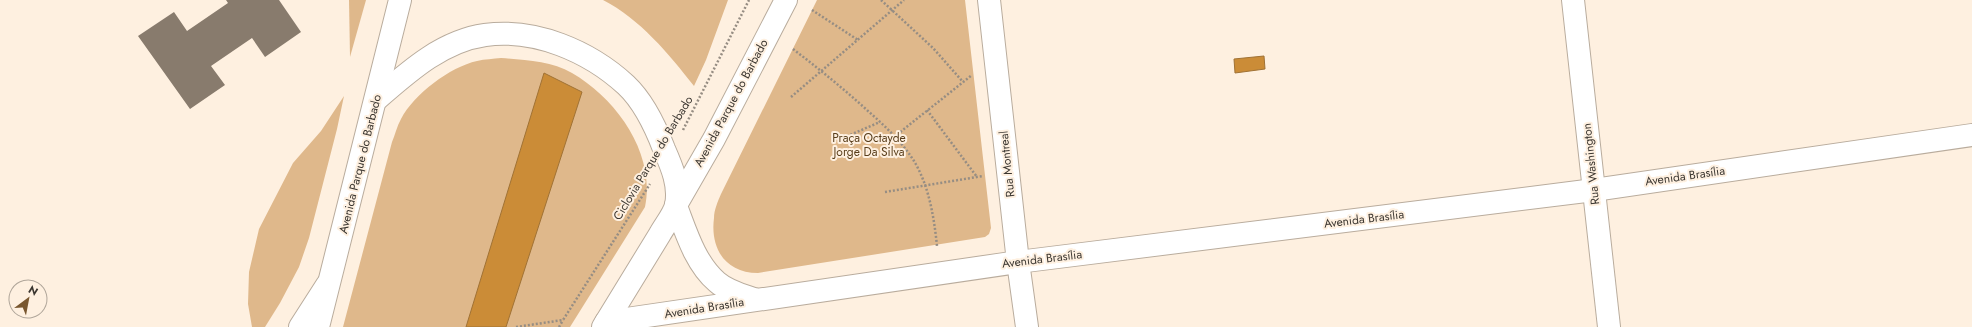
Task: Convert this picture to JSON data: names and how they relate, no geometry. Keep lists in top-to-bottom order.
{
  "streets": {
    "street": [
      "Avenida Parque do Barbado",
      "Rua Montreal",
      "Rua Washington",
      "Avenida Brasília"
    ],
    "path": ["Ciclovia Parque do Barbado"]
  },
  "crossings": [
    ["Avenida Parque do Barbado", "Avenida Brasília"],
    ["Rua Montreal", "Avenida Brasília"],
    ["Rua Washington", "Avenida Brasília"]
  ],
  "parks": ["Praça Octayde Jorge Da Silva"],
  "north": "top right"
}
